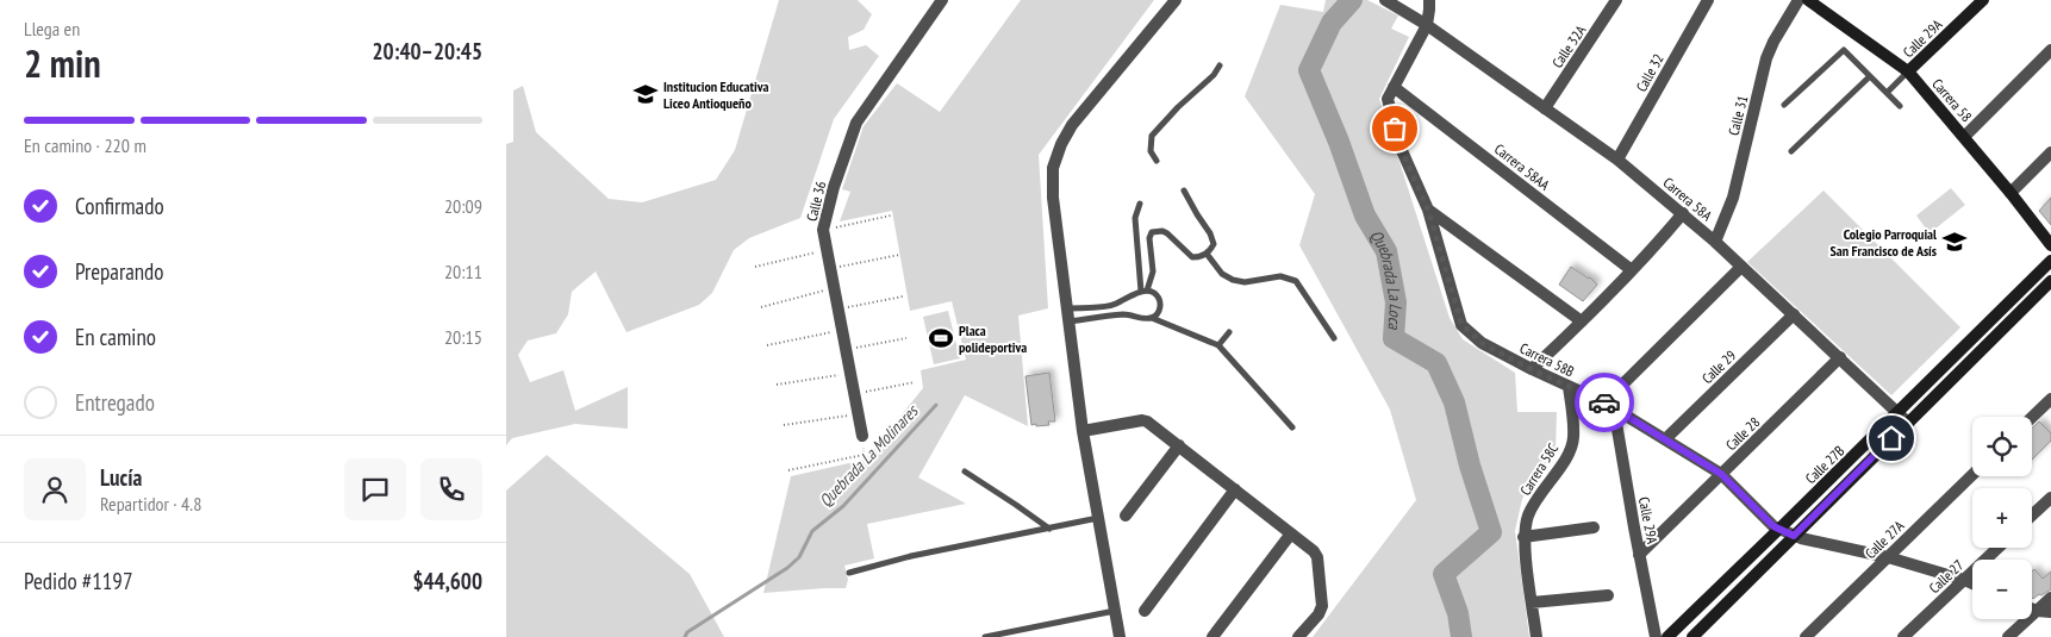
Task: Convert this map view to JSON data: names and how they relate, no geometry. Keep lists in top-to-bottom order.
{
  "streets": {
    "main road": ["Calle 29A", "Carrera 58", "Calle 27B"],
    "street": [
      "Calle 32A",
      "Calle 32",
      "Calle 31",
      "Carrera 58AA",
      "Carrera 58A",
      "Calle 36",
      "Carrera 58B",
      "Calle 29",
      "Calle 28",
      "Carrera 58C",
      "Calle 27A",
      "Calle 27"
    ]
  },
  "crossings": [
    ["Calle 29A", "Carrera 58"],
    ["Calle 29A", "Carrera 58B"],
    ["Calle 29A", "Calle 28"],
    ["Calle 32A", "Carrera 58A"],
    ["Calle 32", "Carrera 58A"],
    ["Calle 31", "Carrera 58A"],
    ["Carrera 58AA", "Carrera 58B"],
    ["Carrera 58A", "Carrera 58B"],
    ["Carrera 58A", "Calle 29"],
    ["Carrera 58A", "Calle 28"],
    ["Carrera 58A", "Calle 27B"],
    ["Carrera 58B", "Calle 29"],
    ["Carrera 58B", "Calle 28"],
    ["Carrera 58B", "Calle 27B"],
    ["Carrera 58B", "Carrera 58C"],
    ["Carrera 58B", "Calle 27A"],
    ["Carrera 58B", "Calle 27"]
  ],
  "water": ["Quebrada La Loca", "Quebrada La Molinares"],
  "places": {
    "school or university": ["Institucion Educativa Liceo Antioqueño", "Colegio Parroquial San Francisco de Asís"],
    "sports": ["Placa polideportiva"]
  },
  "page": {
    "heading": ["2 min", "Llega en", "20:40–20:45"],
    "panel": [
      "Lucía",
      "Repartidor · 4.8",
      "Pedido #1197",
      "$44,600"
    ],
    "bar": "En camino · 220 m",
    "list": [
      ["Confirmado", "20:09"],
      ["Preparando", "20:11"],
      ["En camino", "20:15"],
      "Entregado"
    ],
    "map_buttons": ["+", "−"]
  }
}
